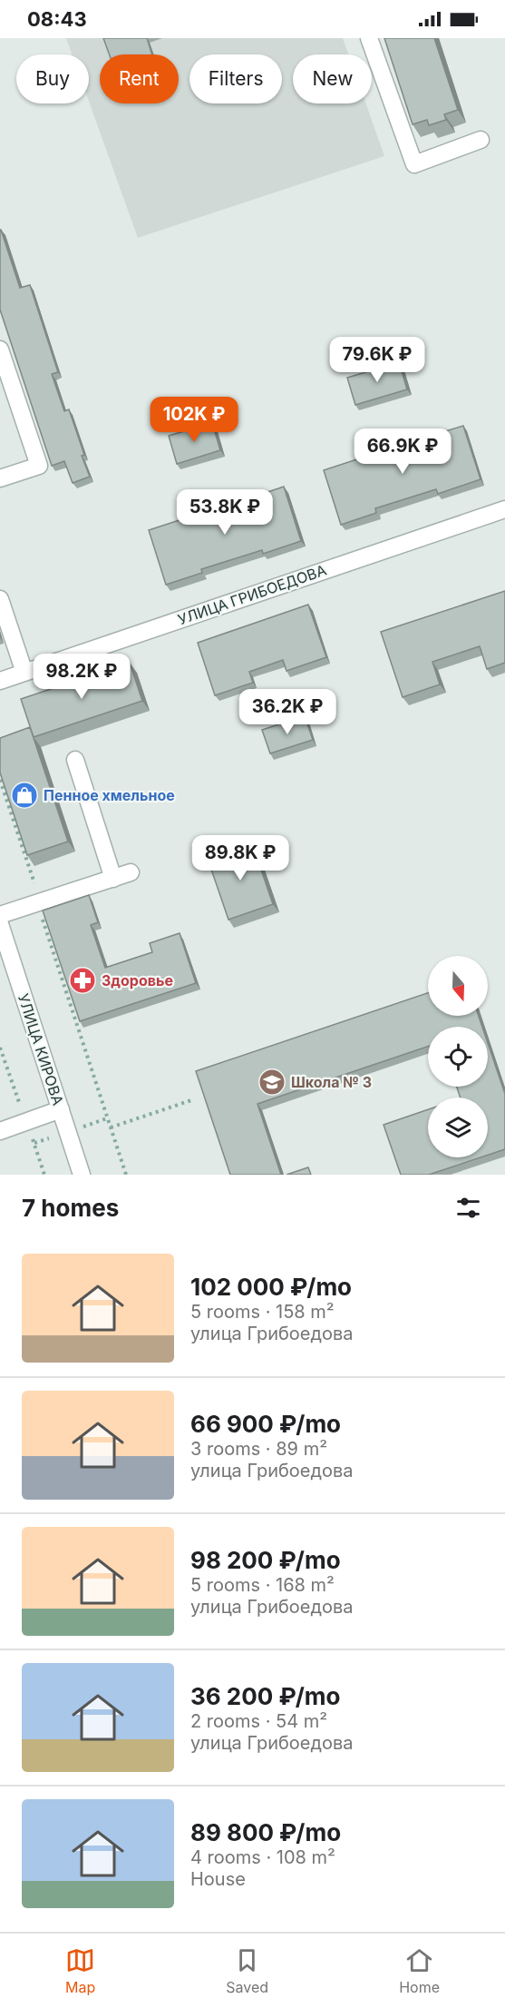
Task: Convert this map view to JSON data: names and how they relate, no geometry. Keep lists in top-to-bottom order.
{
  "streets": {
    "street": ["УЛИЦА ГРИБОЕДОВА", "УЛИЦА КИРОВА"]
  },
  "places": {
    "shop": ["Пенное хмельное"],
    "pharmacy": ["Здоровье"],
    "school or university": ["Школа № 3"]
  },
  "north": "bottom",
  "page": {
    "status": "08:43",
    "chip": [
      "Buy",
      "Rent",
      "Filters",
      "New"
    ],
    "price": [
      "79.6K ₽",
      "102K ₽",
      "66.9K ₽",
      "53.8K ₽",
      "98.2K ₽",
      "36.2K ₽",
      "89.8K ₽"
    ],
    "heading": "7 homes",
    "list": [
      {
        "name": "102 000 ₽/mo",
        "note": "5 rooms · 158 m² · улица Грибоедова"
      },
      {
        "name": "66 900 ₽/mo",
        "note": "3 rooms · 89 m² · улица Грибоедова"
      },
      {
        "name": "98 200 ₽/mo",
        "note": "5 rooms · 168 m² · улица Грибоедова"
      },
      {
        "name": "36 200 ₽/mo",
        "note": "2 rooms · 54 m² · улица Грибоедова"
      },
      {
        "name": "89 800 ₽/mo",
        "note": "4 rooms · 108 m² · House"
      }
    ],
    "tabs": ["Map", "Saved", "Home"]
  }
}
